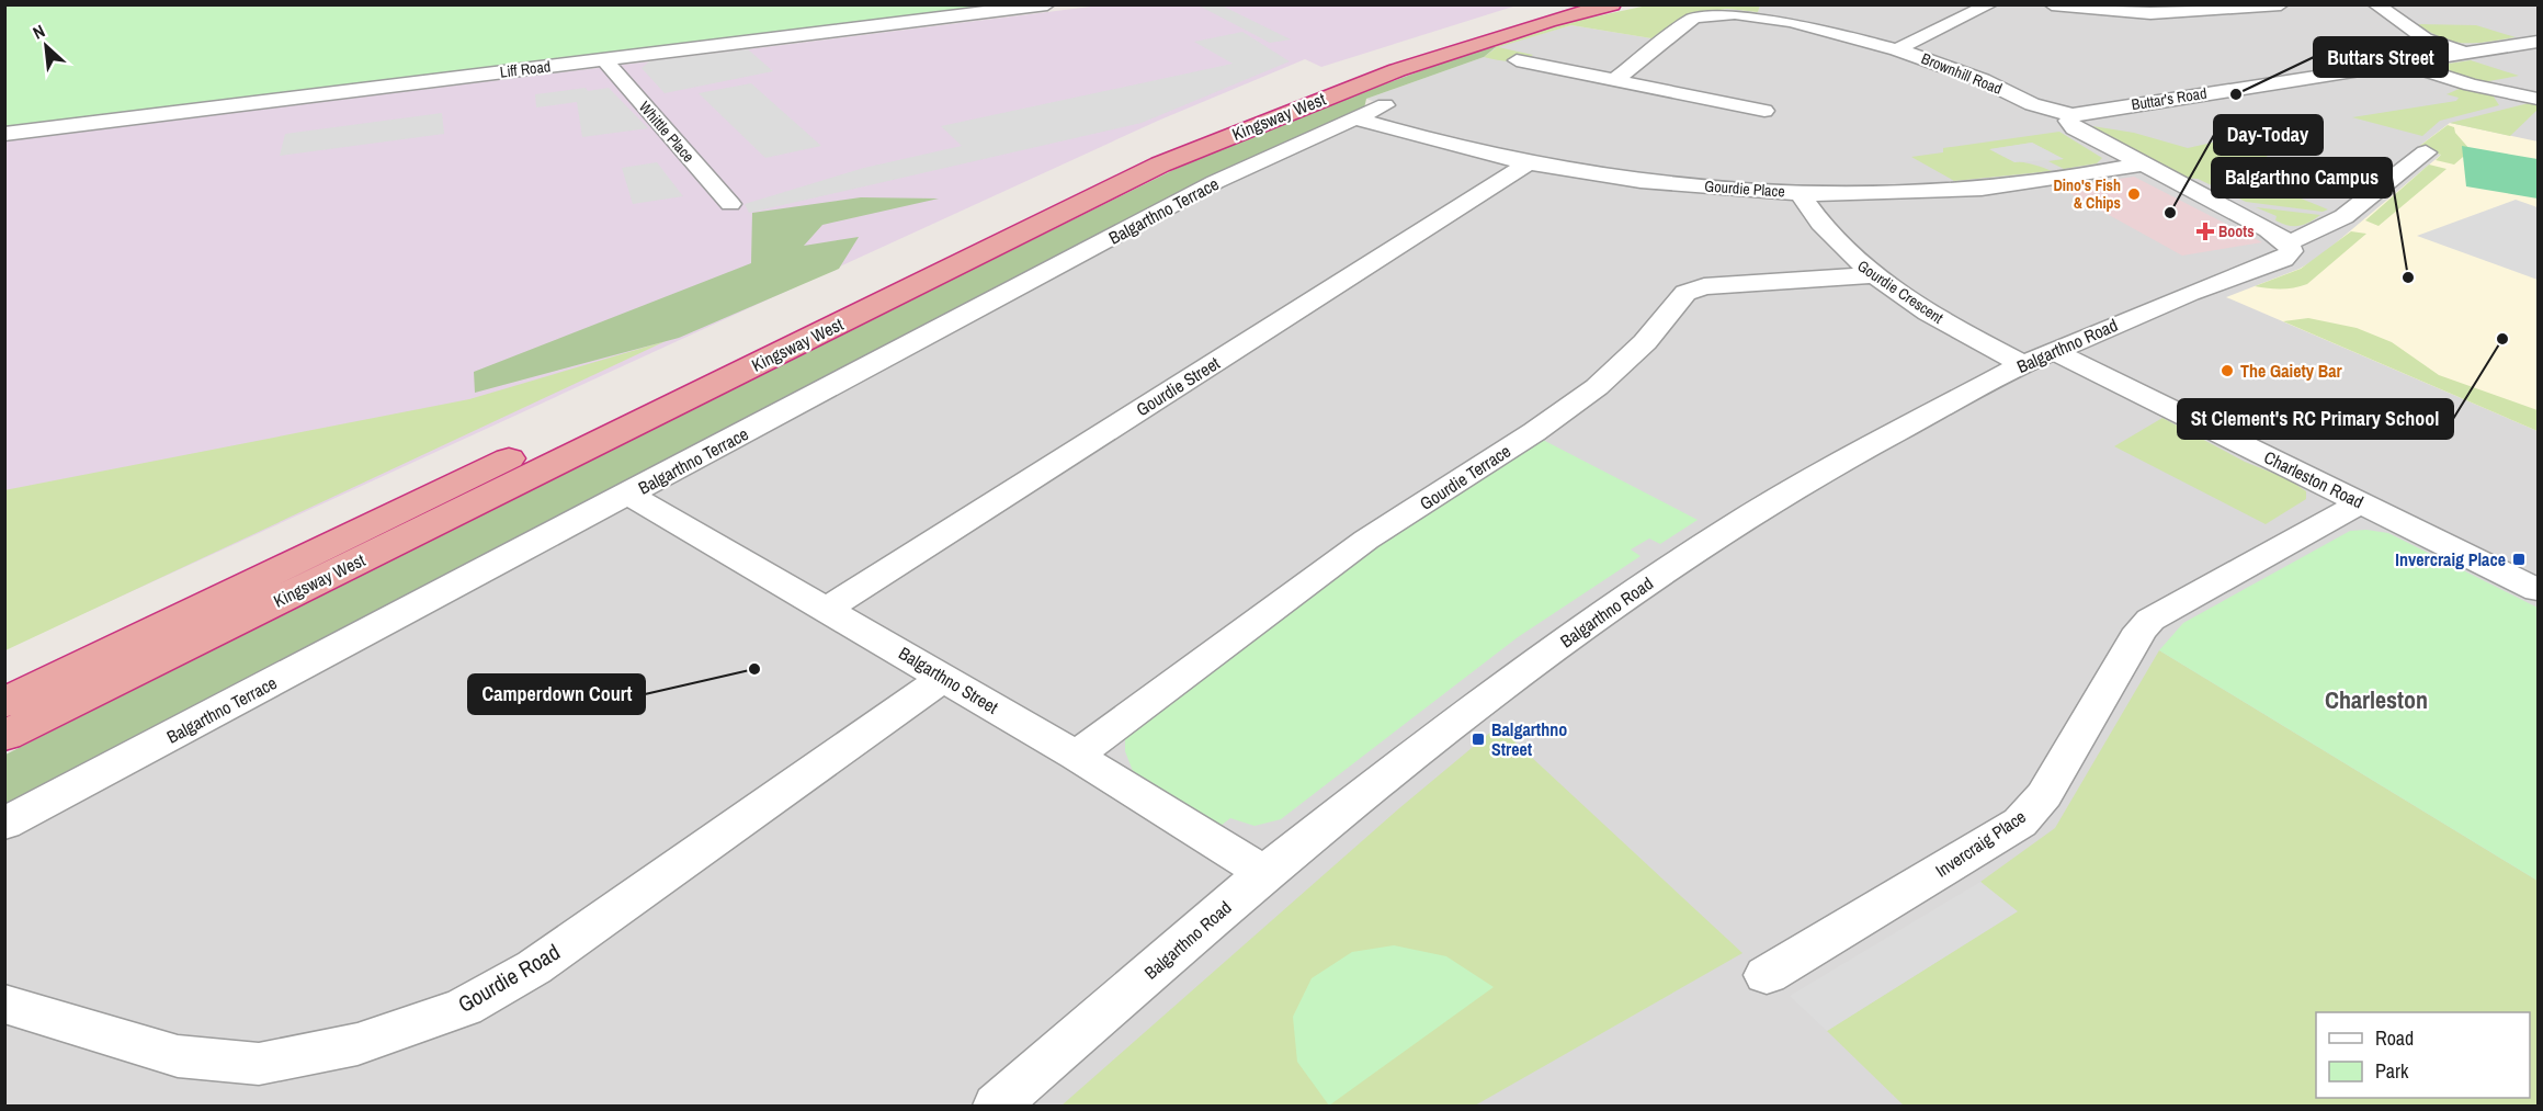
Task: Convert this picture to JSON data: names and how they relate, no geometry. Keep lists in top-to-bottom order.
{
  "streets": {
    "highway": ["Kingsway West"],
    "street": [
      "Liff Road",
      "Brownhill Road",
      "Buttar's Road",
      "Whittle Place",
      "Gourdie Place",
      "Balgarthno Terrace",
      "Gourdie Crescent",
      "Balgarthno Road",
      "Gourdie Street",
      "Gourdie Terrace",
      "Charleston Road",
      "Balgarthno Street",
      "Invercraig Place",
      "Gourdie Road"
    ]
  },
  "crossings": [
    ["Liff Road", "Whittle Place"],
    ["Brownhill Road", "Buttar's Road"],
    ["Gourdie Place", "Balgarthno Terrace"],
    ["Gourdie Place", "Gourdie Crescent"],
    ["Gourdie Place", "Gourdie Street"],
    ["Balgarthno Terrace", "Balgarthno Street"],
    ["Gourdie Crescent", "Balgarthno Road"],
    ["Gourdie Crescent", "Gourdie Terrace"],
    ["Gourdie Crescent", "Charleston Road"],
    ["Balgarthno Road", "Charleston Road"],
    ["Balgarthno Road", "Balgarthno Street"],
    ["Gourdie Street", "Balgarthno Street"],
    ["Gourdie Terrace", "Balgarthno Street"],
    ["Charleston Road", "Invercraig Place"],
    ["Balgarthno Street", "Gourdie Road"]
  ],
  "districts": ["Charleston"],
  "places": {
    "other": [
      "Buttars Street",
      "Dino's Fish & Chips",
      "Day-Today",
      "Balgarthno Campus",
      "St Clement's RC Primary School",
      "The Gaiety Bar",
      "Camperdown Court"
    ],
    "health": ["Boots"],
    "transit": ["Invercraig Place", "Balgarthno Street"]
  },
  "legend": ["Road", "Park"],
  "north": "top left"
}
